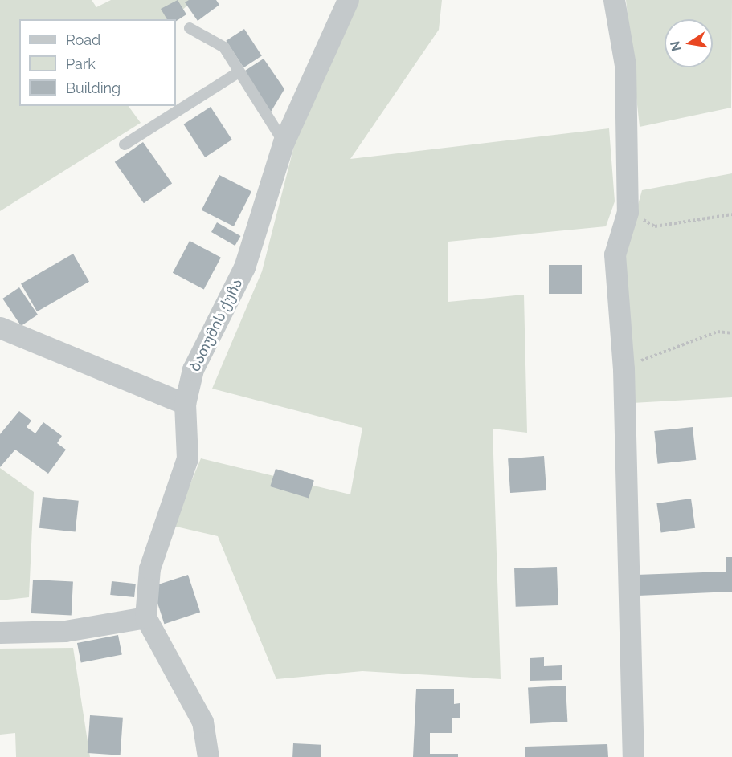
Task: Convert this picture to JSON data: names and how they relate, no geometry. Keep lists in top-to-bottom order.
{
  "streets": {
    "street": ["ბათუმის ქუჩა"]
  },
  "legend": ["Road", "Park", "Building"],
  "north": "left"
}
